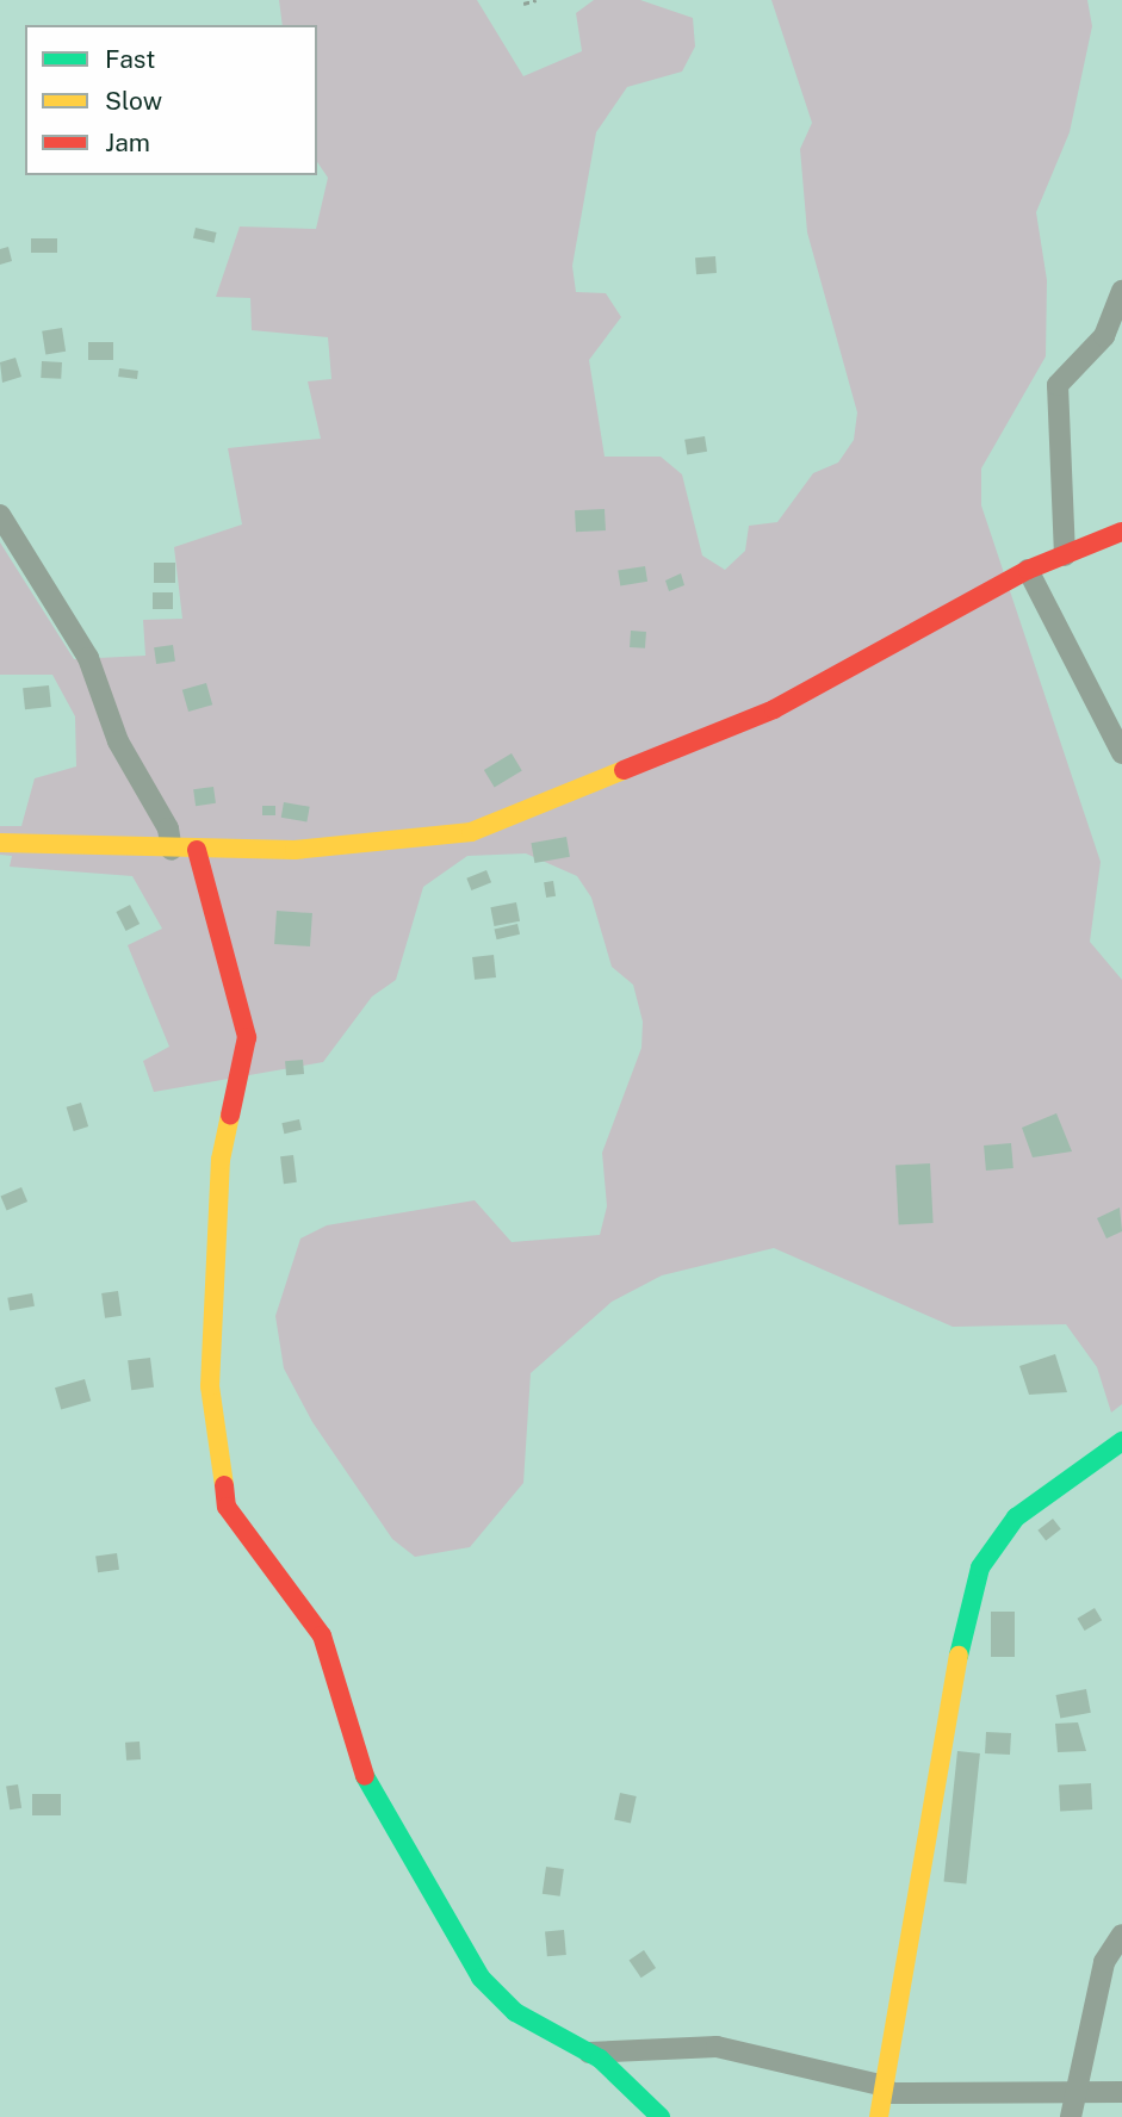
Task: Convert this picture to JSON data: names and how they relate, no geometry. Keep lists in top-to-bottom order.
{
  "legend": ["Fast", "Slow", "Jam"]
}
